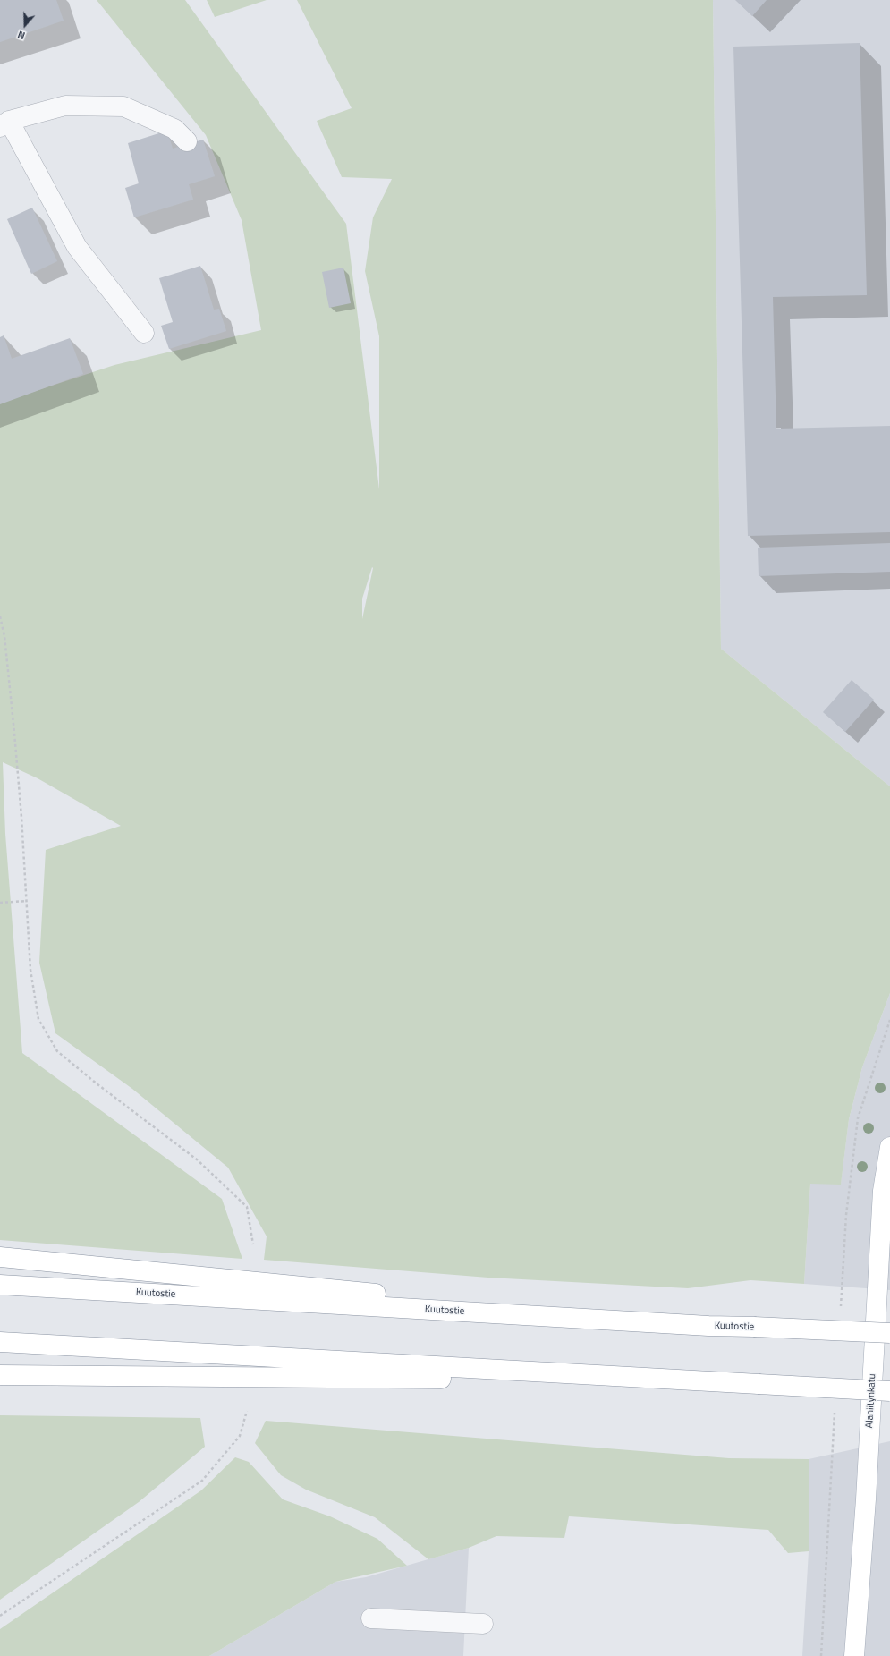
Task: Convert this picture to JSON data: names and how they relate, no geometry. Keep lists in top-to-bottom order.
{
  "streets": {
    "main road": ["Kuutostie", "Alaniitynkatu"]
  },
  "north": "bottom"
}
